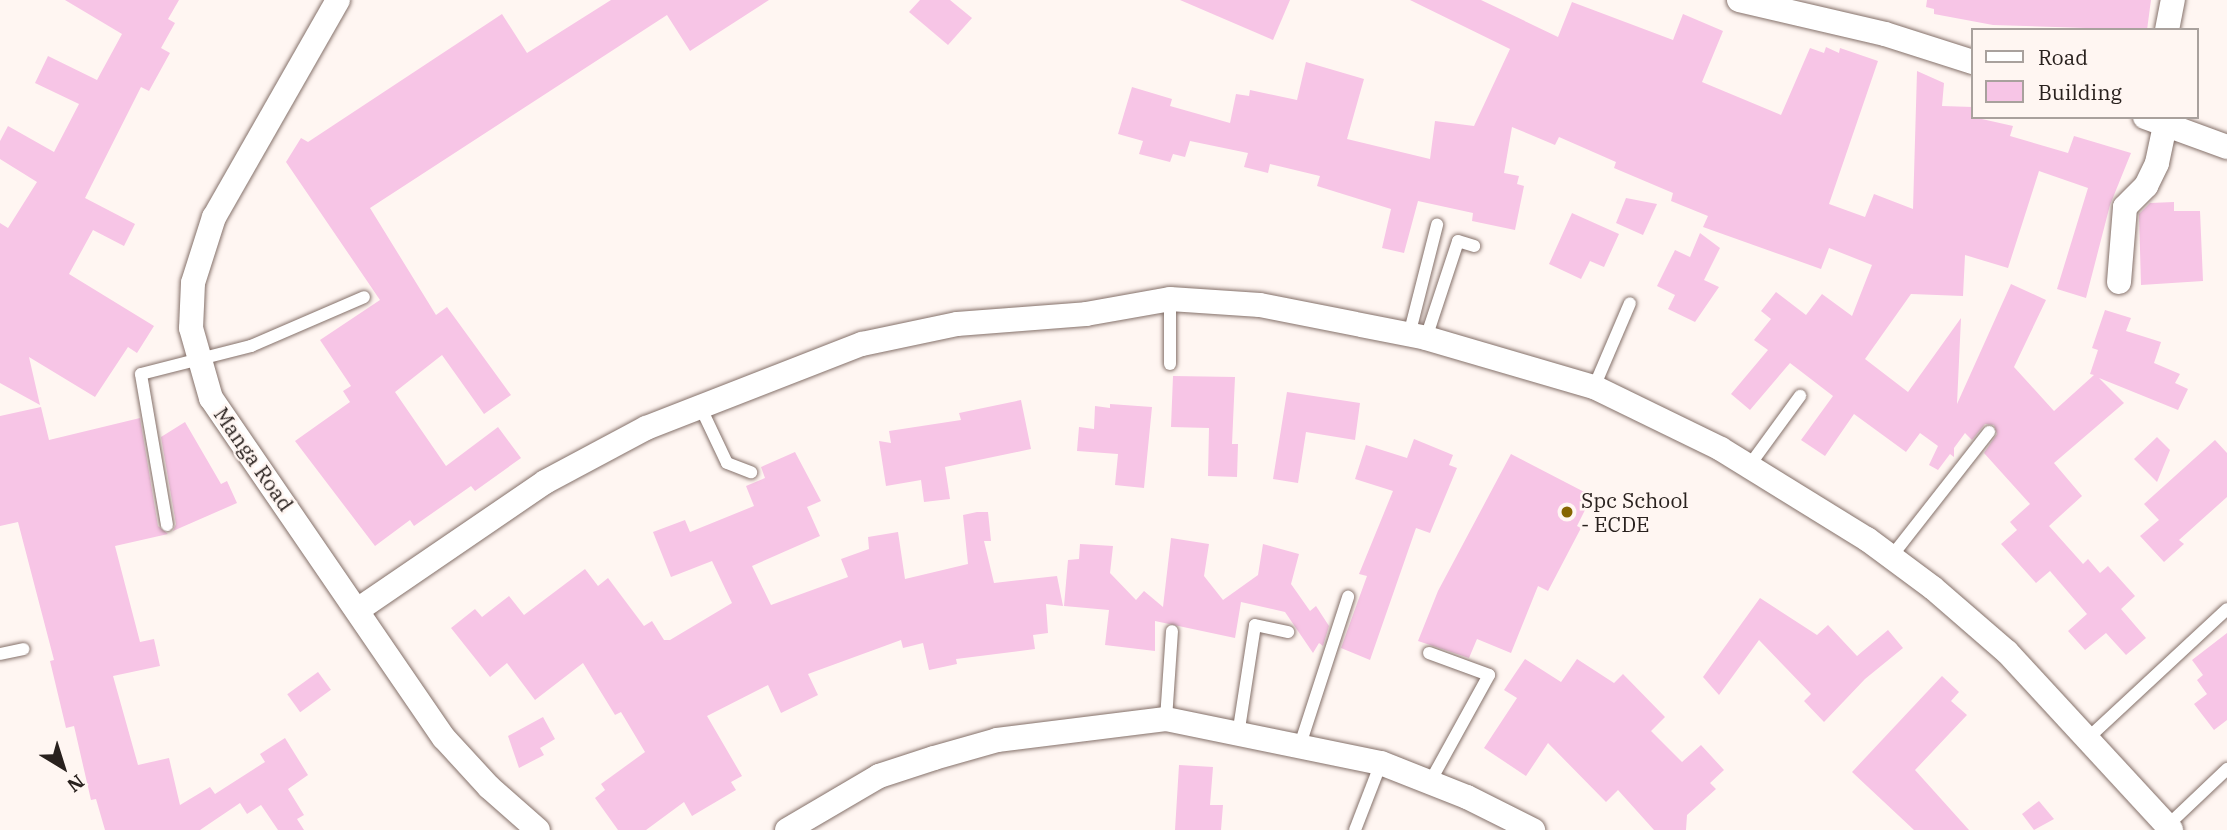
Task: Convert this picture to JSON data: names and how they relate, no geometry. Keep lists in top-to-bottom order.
{
  "streets": {
    "street": ["Manga Road"]
  },
  "places": ["Spc School - ECDE"],
  "legend": ["Road", "Building"],
  "north": "bottom right"
}
